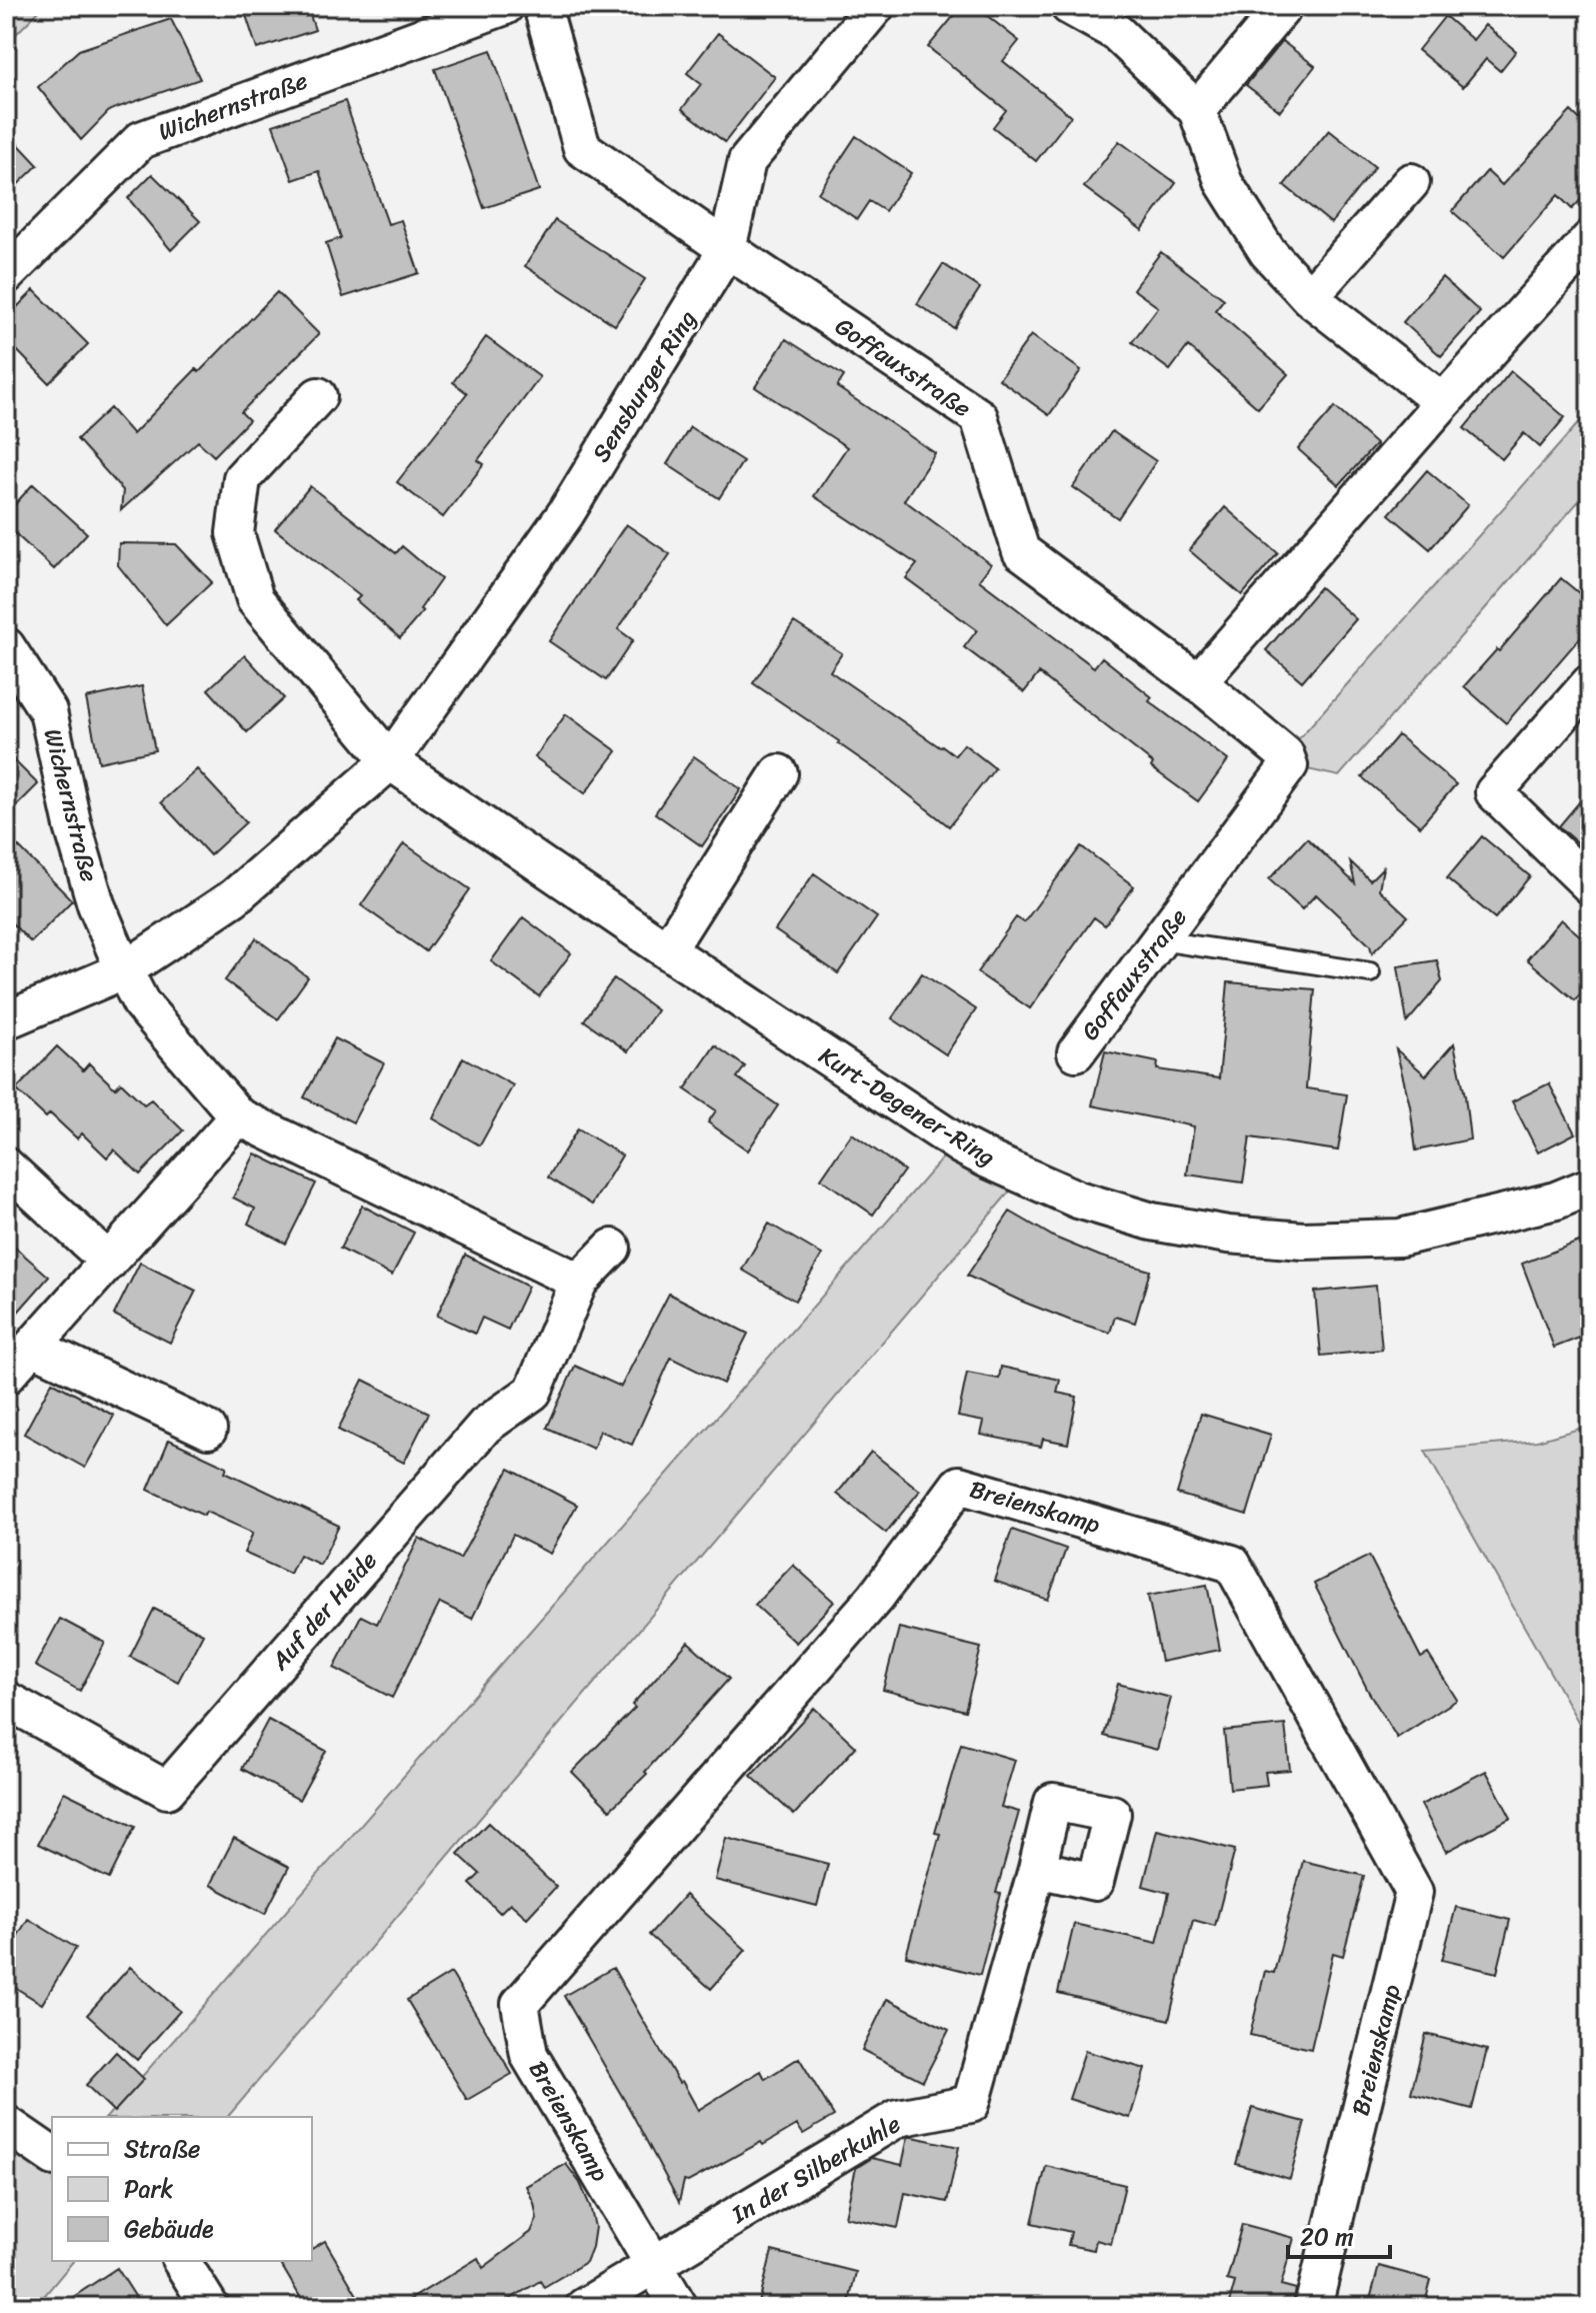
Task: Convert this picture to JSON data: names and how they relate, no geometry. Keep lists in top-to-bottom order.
{
  "streets": {
    "street": [
      "Wichernstraße",
      "Goffauxstraße",
      "Sensburger Ring",
      "Kurt-Degener-Ring",
      "Breienskamp",
      "Auf der Heide",
      "In der Silberkuhle"
    ]
  },
  "crossings": [
    ["Wichernstraße", "Sensburger Ring"],
    ["Goffauxstraße", "Sensburger Ring"],
    ["Sensburger Ring", "Kurt-Degener-Ring"],
    ["Breienskamp", "In der Silberkuhle"]
  ],
  "legend": ["Straße", "Park", "Gebäude"],
  "scale_bar": "20 m"
}
